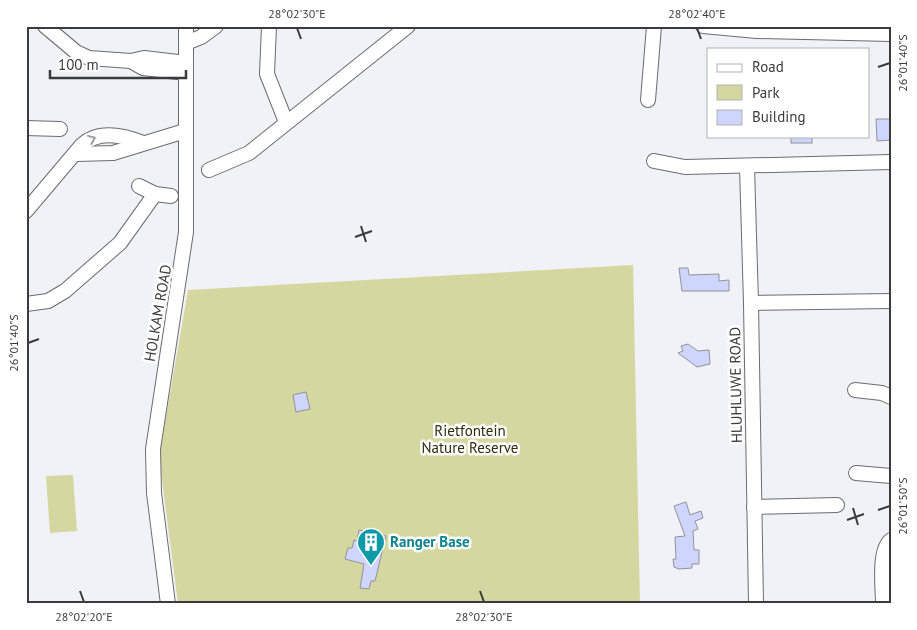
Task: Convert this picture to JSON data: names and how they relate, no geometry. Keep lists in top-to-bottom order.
{
  "streets": {
    "street": ["HOLKAM ROAD", "HLUHLUWE ROAD"]
  },
  "parks": ["Rietfontein Nature Reserve"],
  "places": {
    "building": ["Ranger Base"]
  },
  "legend": ["Road", "Park", "Building"],
  "scale_bar": "100 m",
  "coordinates": [
    "28°02'30\"E",
    "28°02'40\"E",
    "26°01'40\"S",
    "26°01'50\"S",
    "28°02'20\"E"
  ]
}
